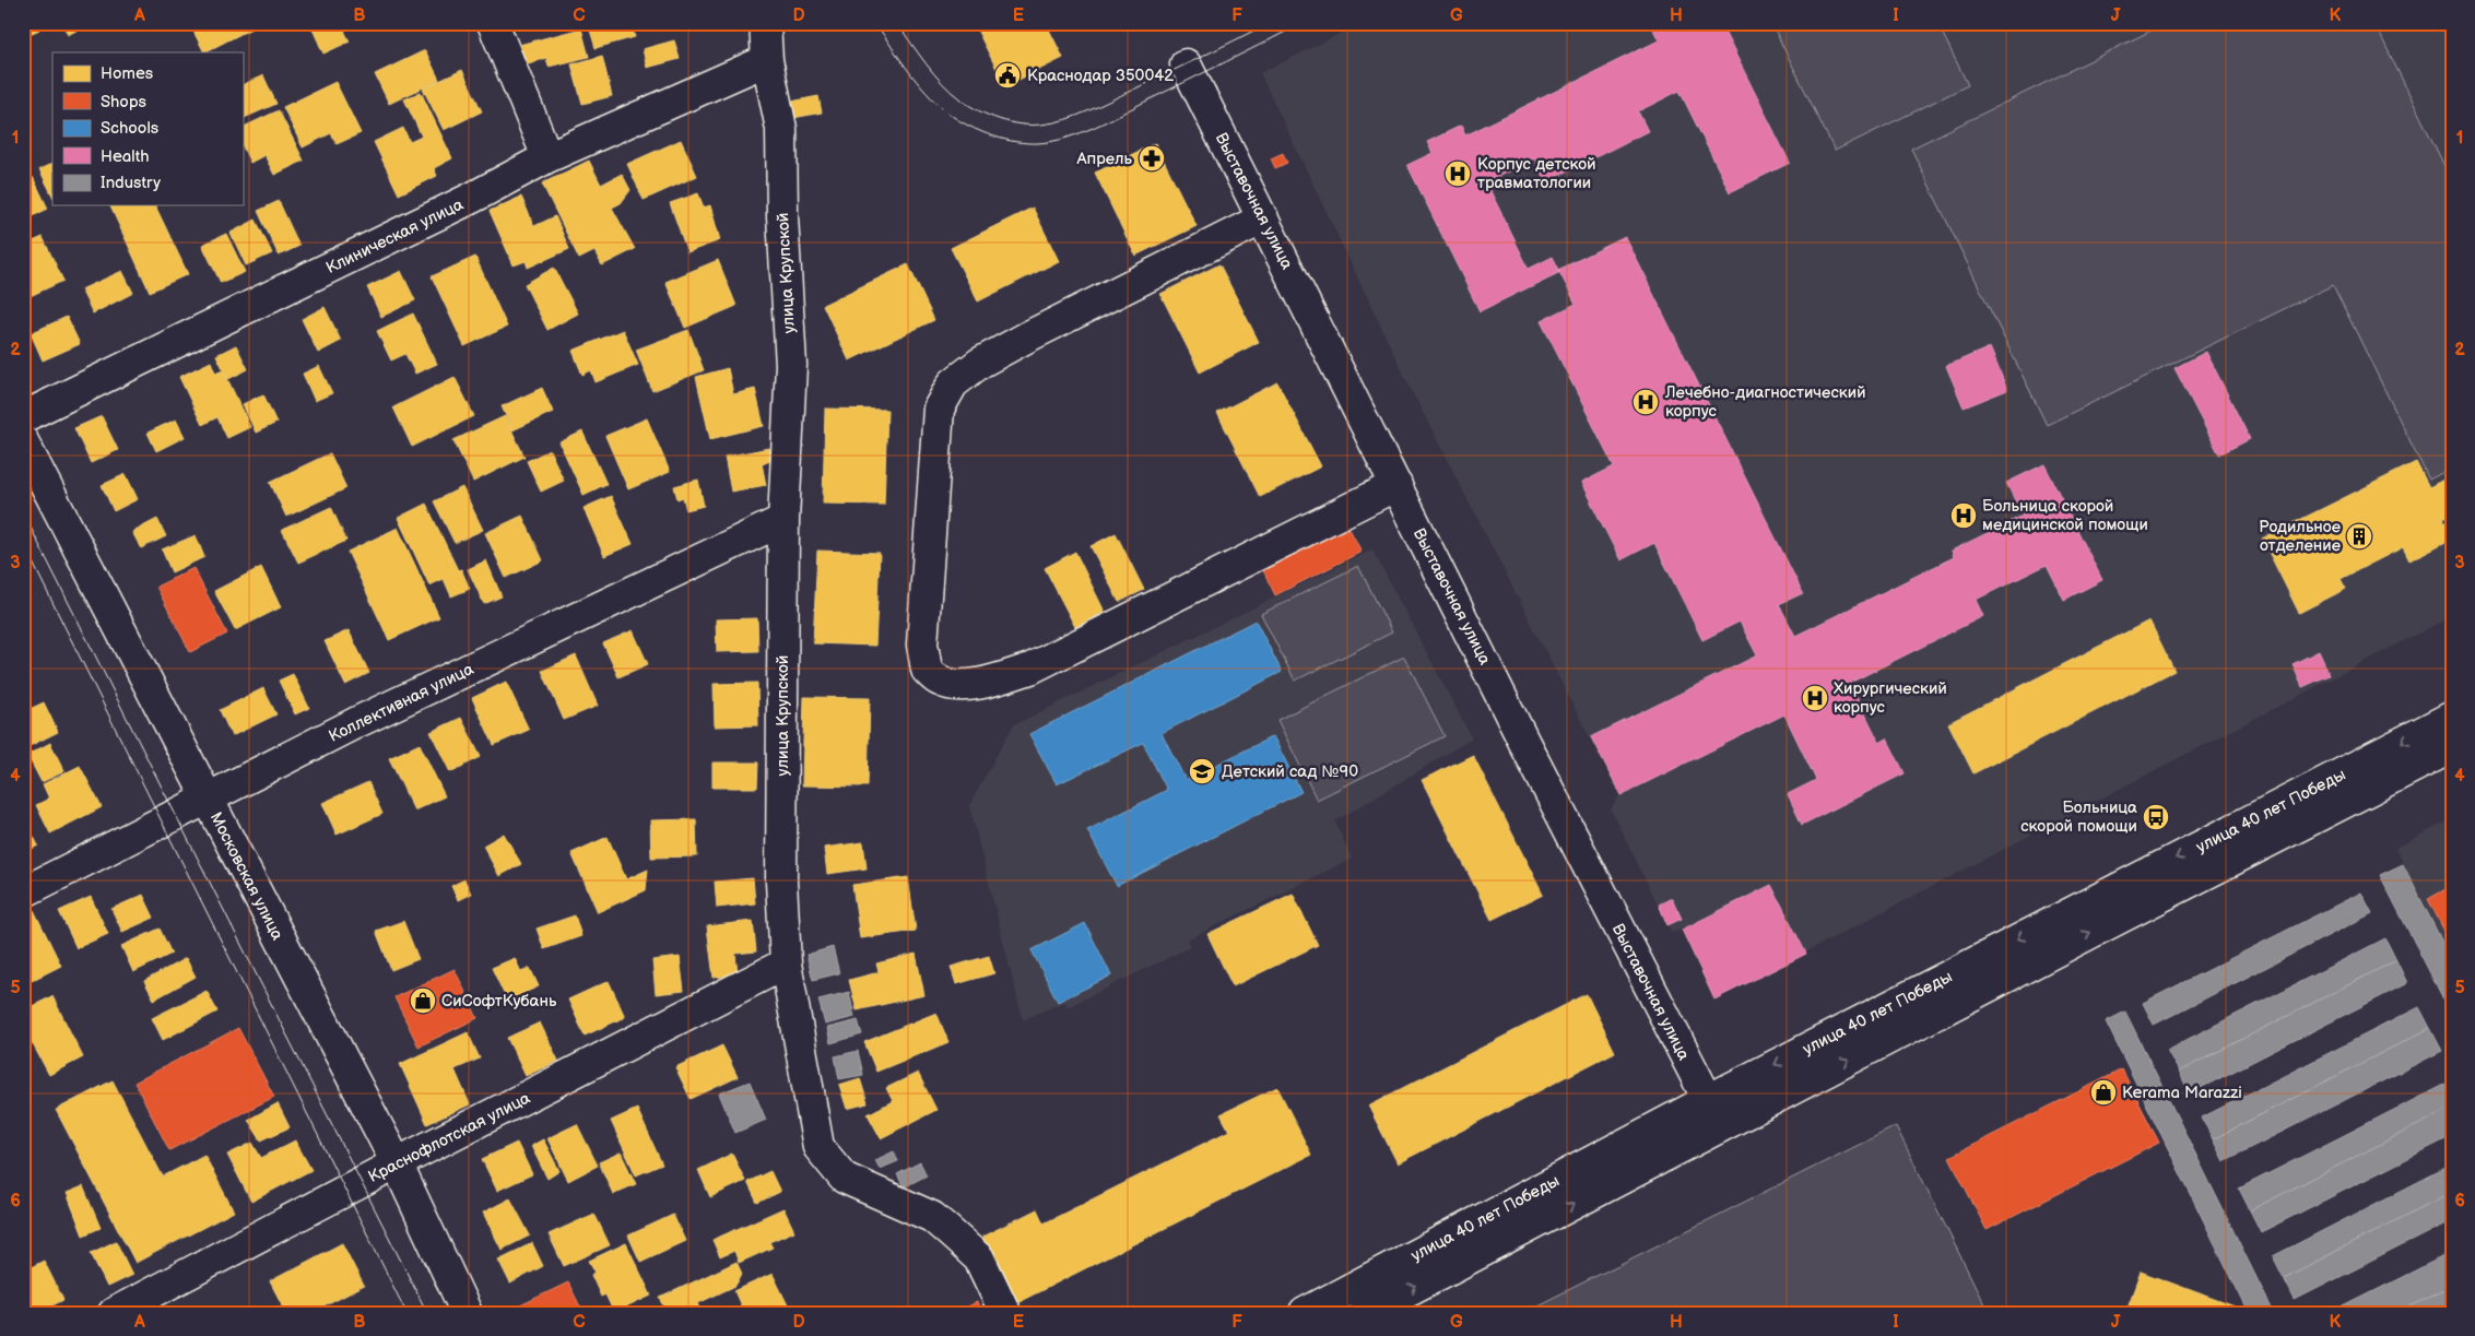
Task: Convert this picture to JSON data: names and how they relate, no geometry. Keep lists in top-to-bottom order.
{
  "streets": {
    "street": [
      "Выставочная улица",
      "Клиническая улица",
      "улица Крупской",
      "Коллективная улица",
      "улица 40 лет Победы",
      "Московская улица",
      "Краснофлотская улица"
    ]
  },
  "crossings": [
    ["Выставочная улица", "улица 40 лет Победы"],
    ["Клиническая улица", "улица Крупской"],
    ["улица Крупской", "Коллективная улица"],
    ["улица Крупской", "Краснофлотская улица"],
    ["Коллективная улица", "Московская улица"],
    ["Московская улица", "Краснофлотская улица"]
  ],
  "places": {
    "public building": ["Краснодар 350042"],
    "pharmacy": ["Апрель"],
    "hospital": [
      "Корпус детской травматологии",
      "Лечебно-диагностический корпус",
      "Больница скорой медицинской помощи",
      "Хирургический корпус"
    ],
    "building": ["Родильное отделение"],
    "school or university": ["Детский сад №90"],
    "bus stop": ["Больница скорой помощи"],
    "shop": ["СиСофтКубань", "Kerama Marazzi"]
  },
  "legend": [
    "Homes",
    "Shops",
    "Schools",
    "Health",
    "Industry"
  ],
  "grid": {
    "columns": [
      "A",
      "B",
      "C",
      "D",
      "E",
      "F",
      "G",
      "H",
      "I",
      "J",
      "K"
    ],
    "rows": [
      "1",
      "2",
      "3",
      "4",
      "5",
      "6"
    ]
  }
}
